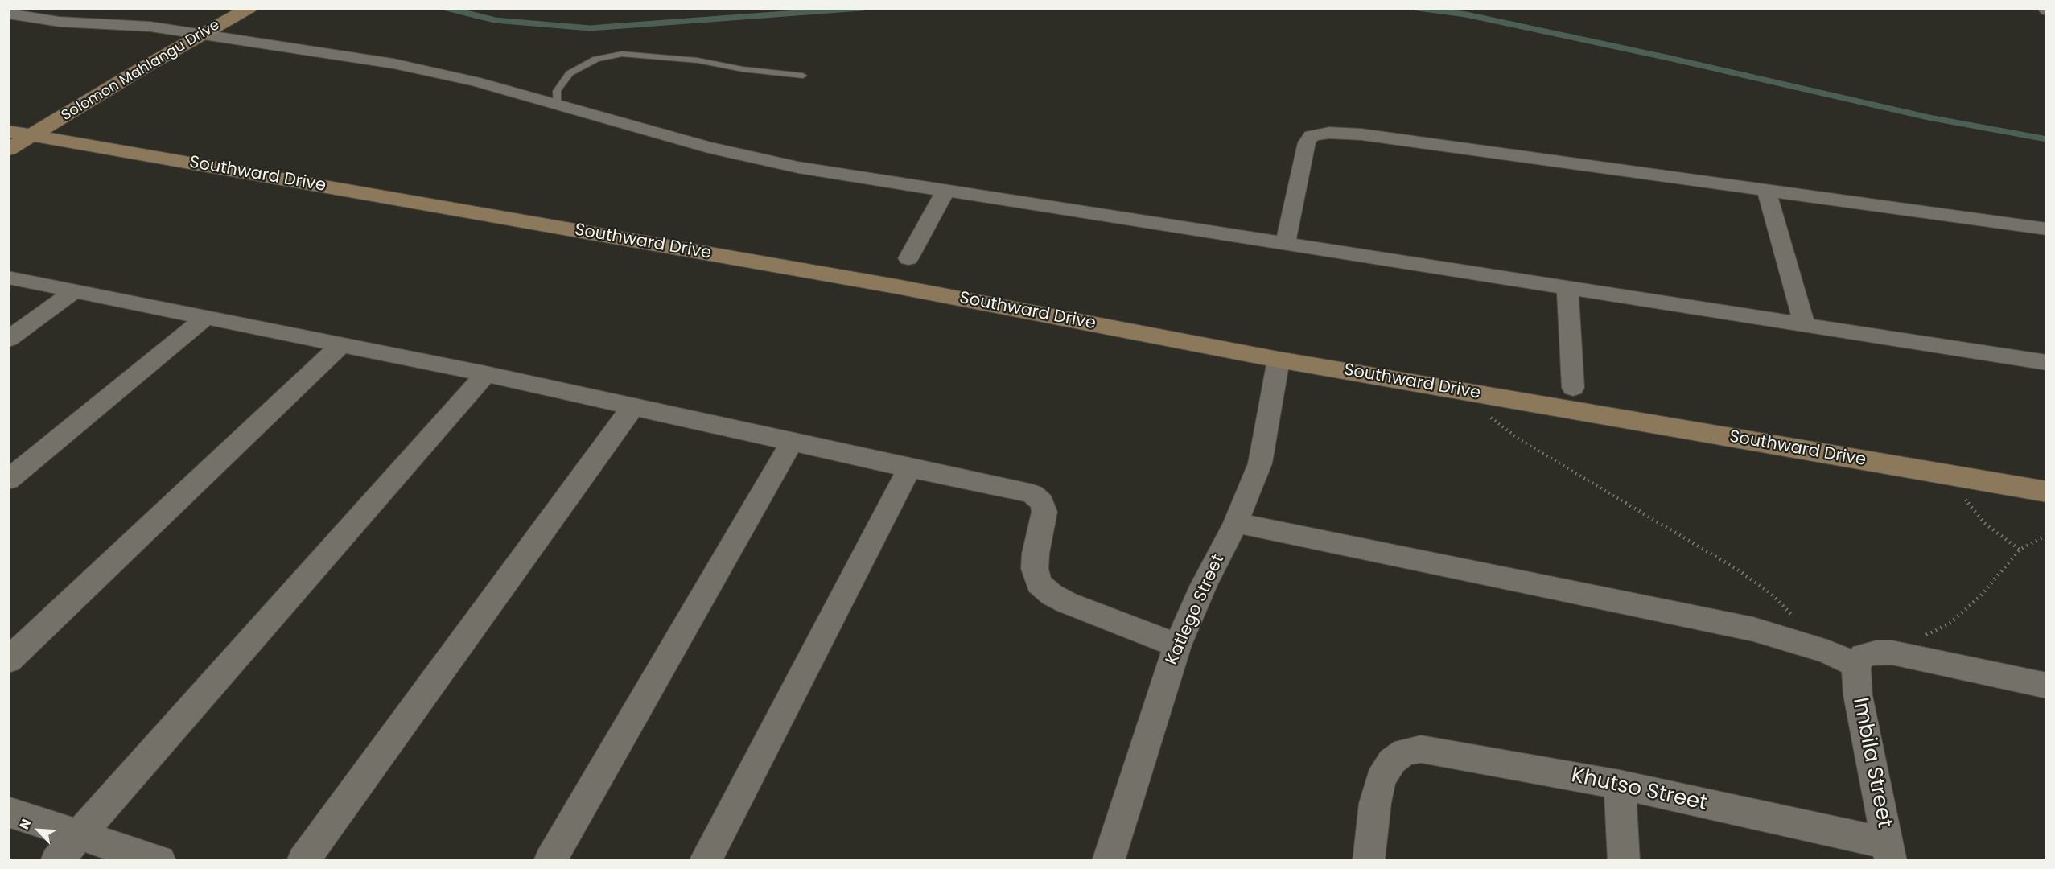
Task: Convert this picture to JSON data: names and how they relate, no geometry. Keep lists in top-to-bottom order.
{
  "streets": {
    "main road": ["Solomon Mahlangu Drive", "Southward Drive"],
    "street": ["Katlego Street", "Imbila Street", "Khutso Street"]
  },
  "crossings": [
    ["Solomon Mahlangu Drive", "Southward Drive"],
    ["Southward Drive", "Katlego Street"],
    ["Imbila Street", "Khutso Street"]
  ],
  "north": "top left"
}
